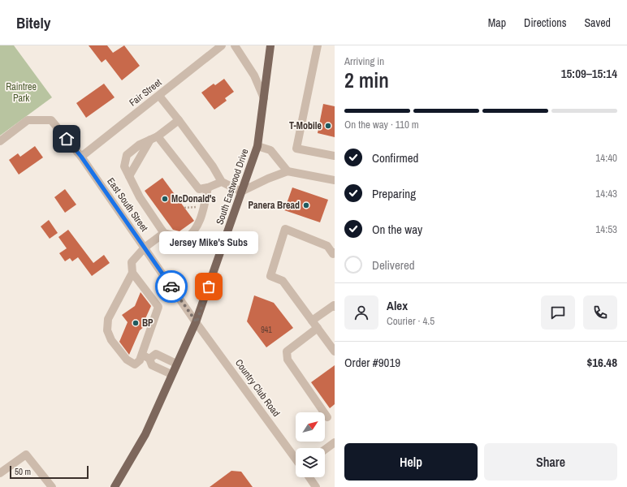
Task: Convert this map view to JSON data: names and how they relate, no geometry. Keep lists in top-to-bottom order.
{
  "streets": {
    "main road": ["South Eastwood Drive"],
    "street": ["Fair Street", "East South Street", "Country Club Road"]
  },
  "crossings": [
    ["Fair Street", "East South Street"],
    ["South Eastwood Drive", "East South Street"],
    ["South Eastwood Drive", "Country Club Road"],
    ["East South Street", "Country Club Road"]
  ],
  "parks": ["Raintree Park"],
  "places": [
    "T-Mobile",
    "McDonald's",
    "Panera Bread",
    "Jersey Mike's Subs",
    "BP"
  ],
  "house_numbers": ["941"],
  "scale_bar": "50 m",
  "north": "top right",
  "page": {
    "header": "Bitely",
    "nav": ["Map", "Directions", "Saved"],
    "heading": ["2 min", "Arriving in", "15:09–15:14"],
    "panel": [
      "Alex",
      "Courier · 4.5",
      "Order #9019",
      "$16.48"
    ],
    "bar": "On the way · 110 m",
    "list": [
      ["Confirmed", "14:40"],
      ["Preparing", "14:43"],
      ["On the way", "14:53"],
      "Delivered"
    ],
    "bubble": "Jersey Mike's Subs",
    "buttons": ["Help", "Share"],
    "scale": "50 m"
  }
}
